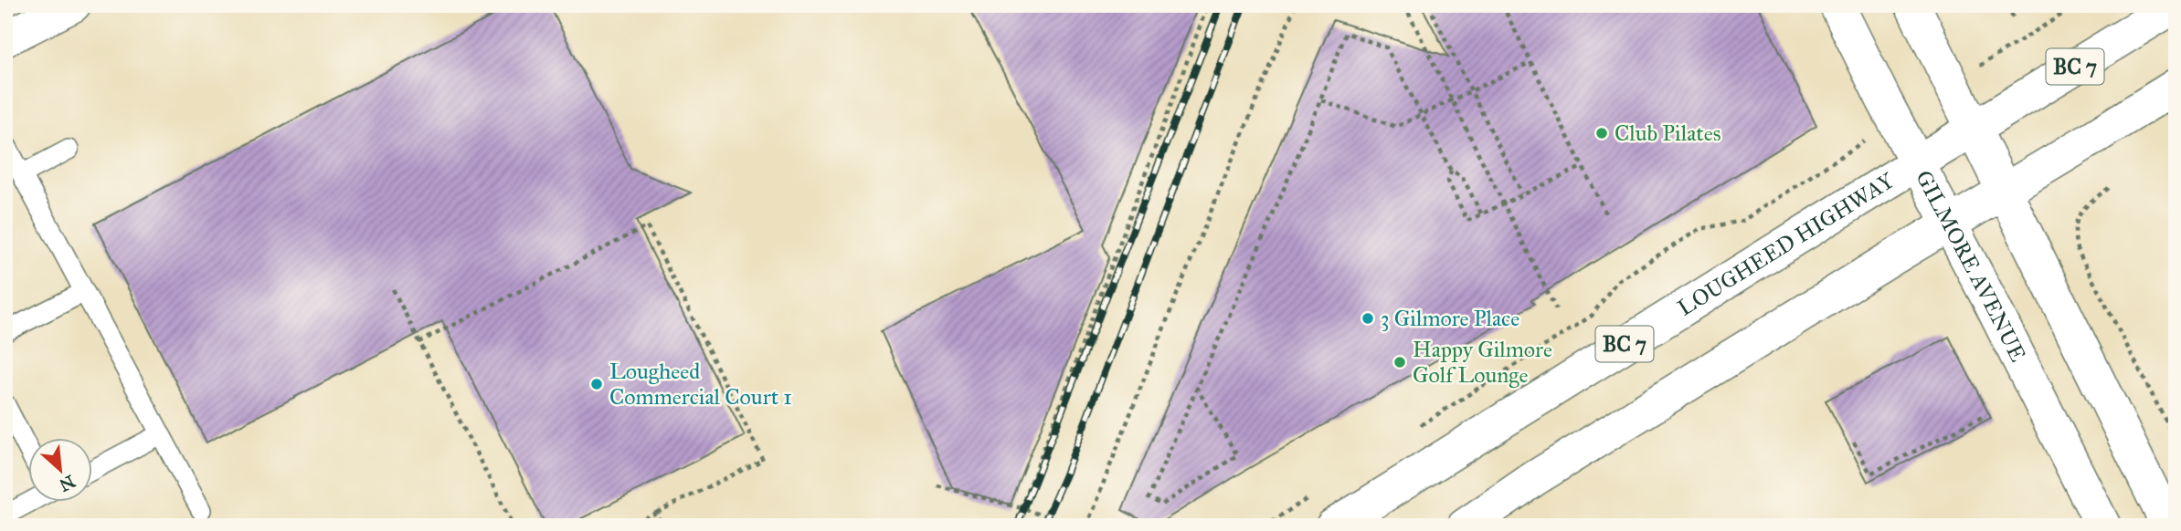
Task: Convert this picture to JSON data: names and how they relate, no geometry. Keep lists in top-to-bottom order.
{
  "streets": {
    "main road": ["BC 7", "LOUGHEED HIGHWAY", "GILMORE AVENUE"]
  },
  "crossings": [
    ["LOUGHEED HIGHWAY", "GILMORE AVENUE"]
  ],
  "places": [
    "Club Pilates",
    "3 Gilmore Place",
    "Happy Gilmore Golf Lounge",
    "Lougheed Commercial Court 1"
  ],
  "north": "bottom right"
}
